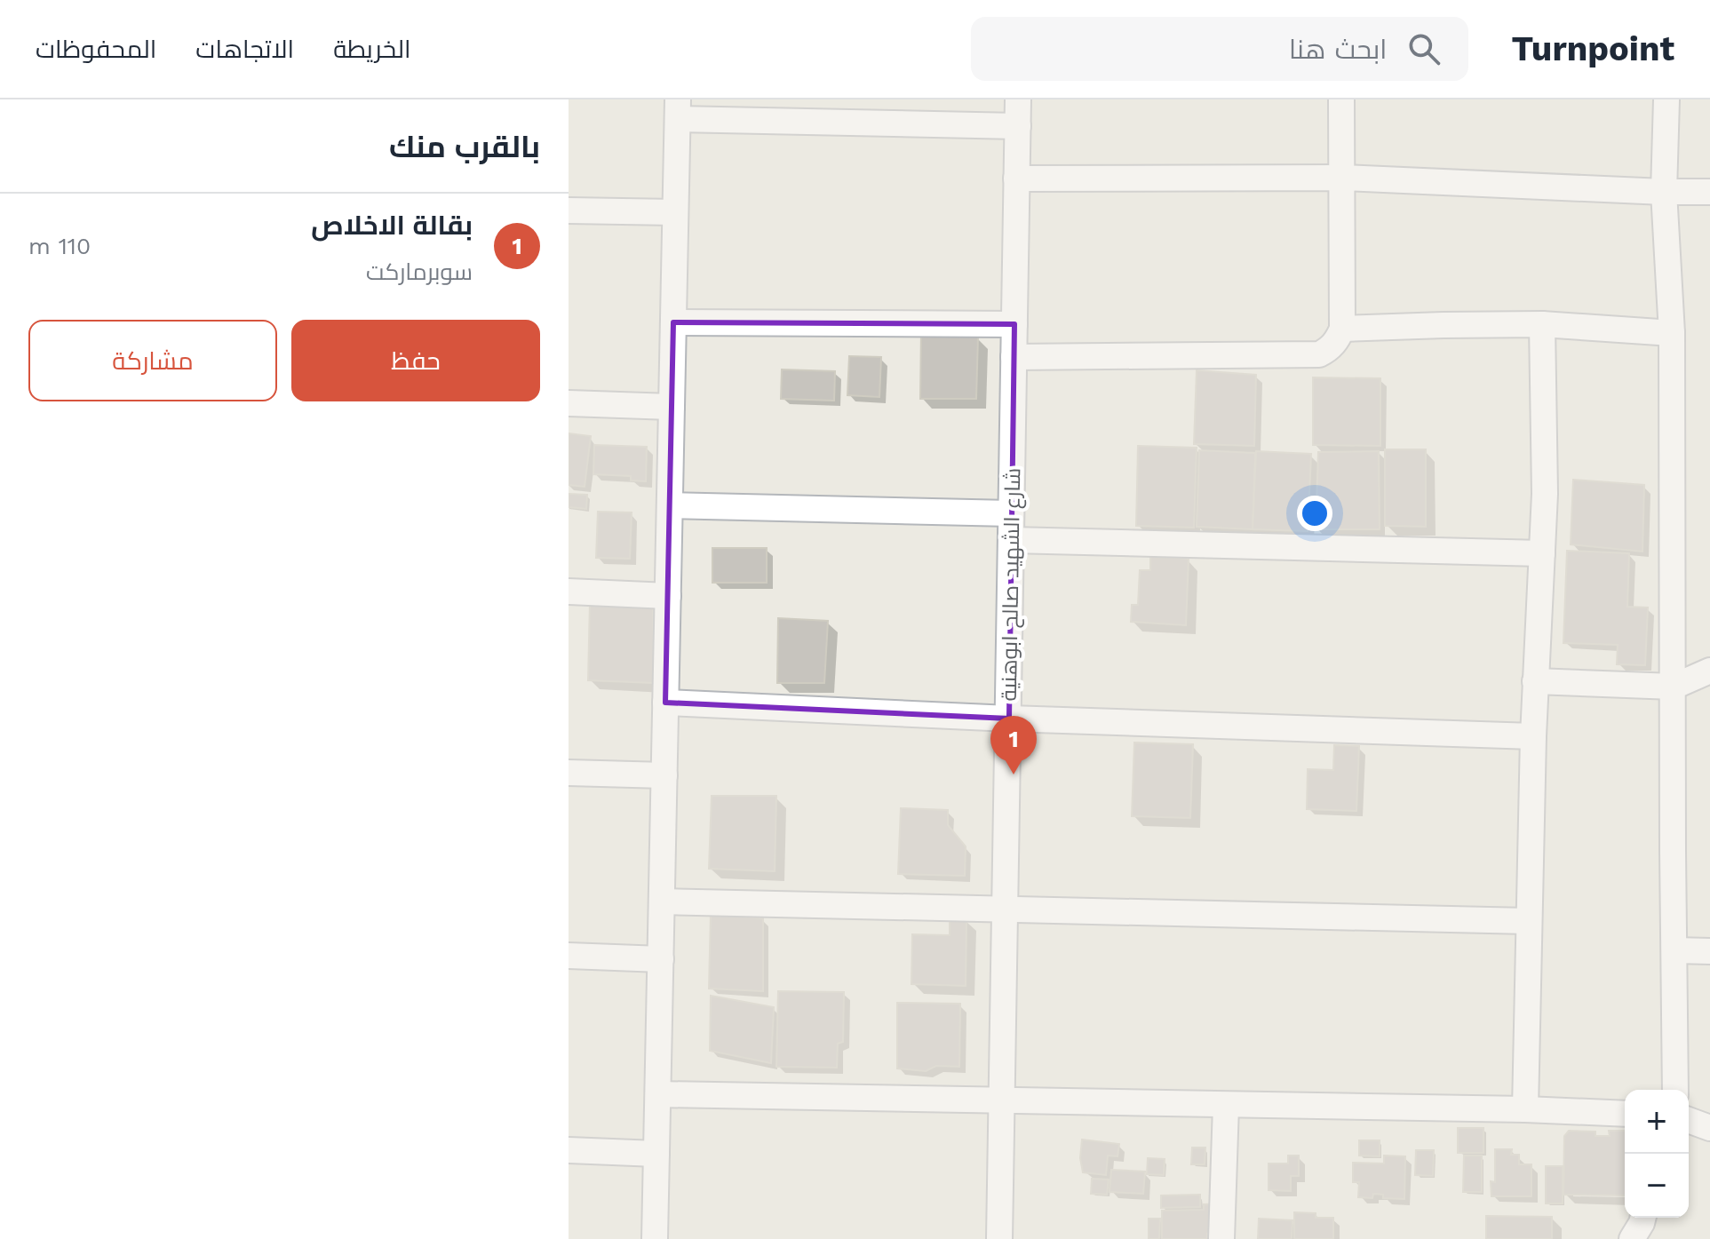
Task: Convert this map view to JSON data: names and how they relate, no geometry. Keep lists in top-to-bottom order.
{
  "streets": {
    "street": ["شارع الشهيد صالح ابوهنية"]
  },
  "page": {
    "header": "Turnpoint",
    "search": "ابحث هنا",
    "nav": ["الخريطة", "الاتجاهات", "المحفوظات"],
    "heading": "بالقرب منك",
    "list": [
      {
        "mark": "1",
        "name": "بقالة الاخلاص",
        "note": "سوبرماركت",
        "value": "110 m"
      }
    ],
    "buttons": ["حفظ", "مشاركة"],
    "pins": "1",
    "map_buttons": ["+", "−"]
  }
}
